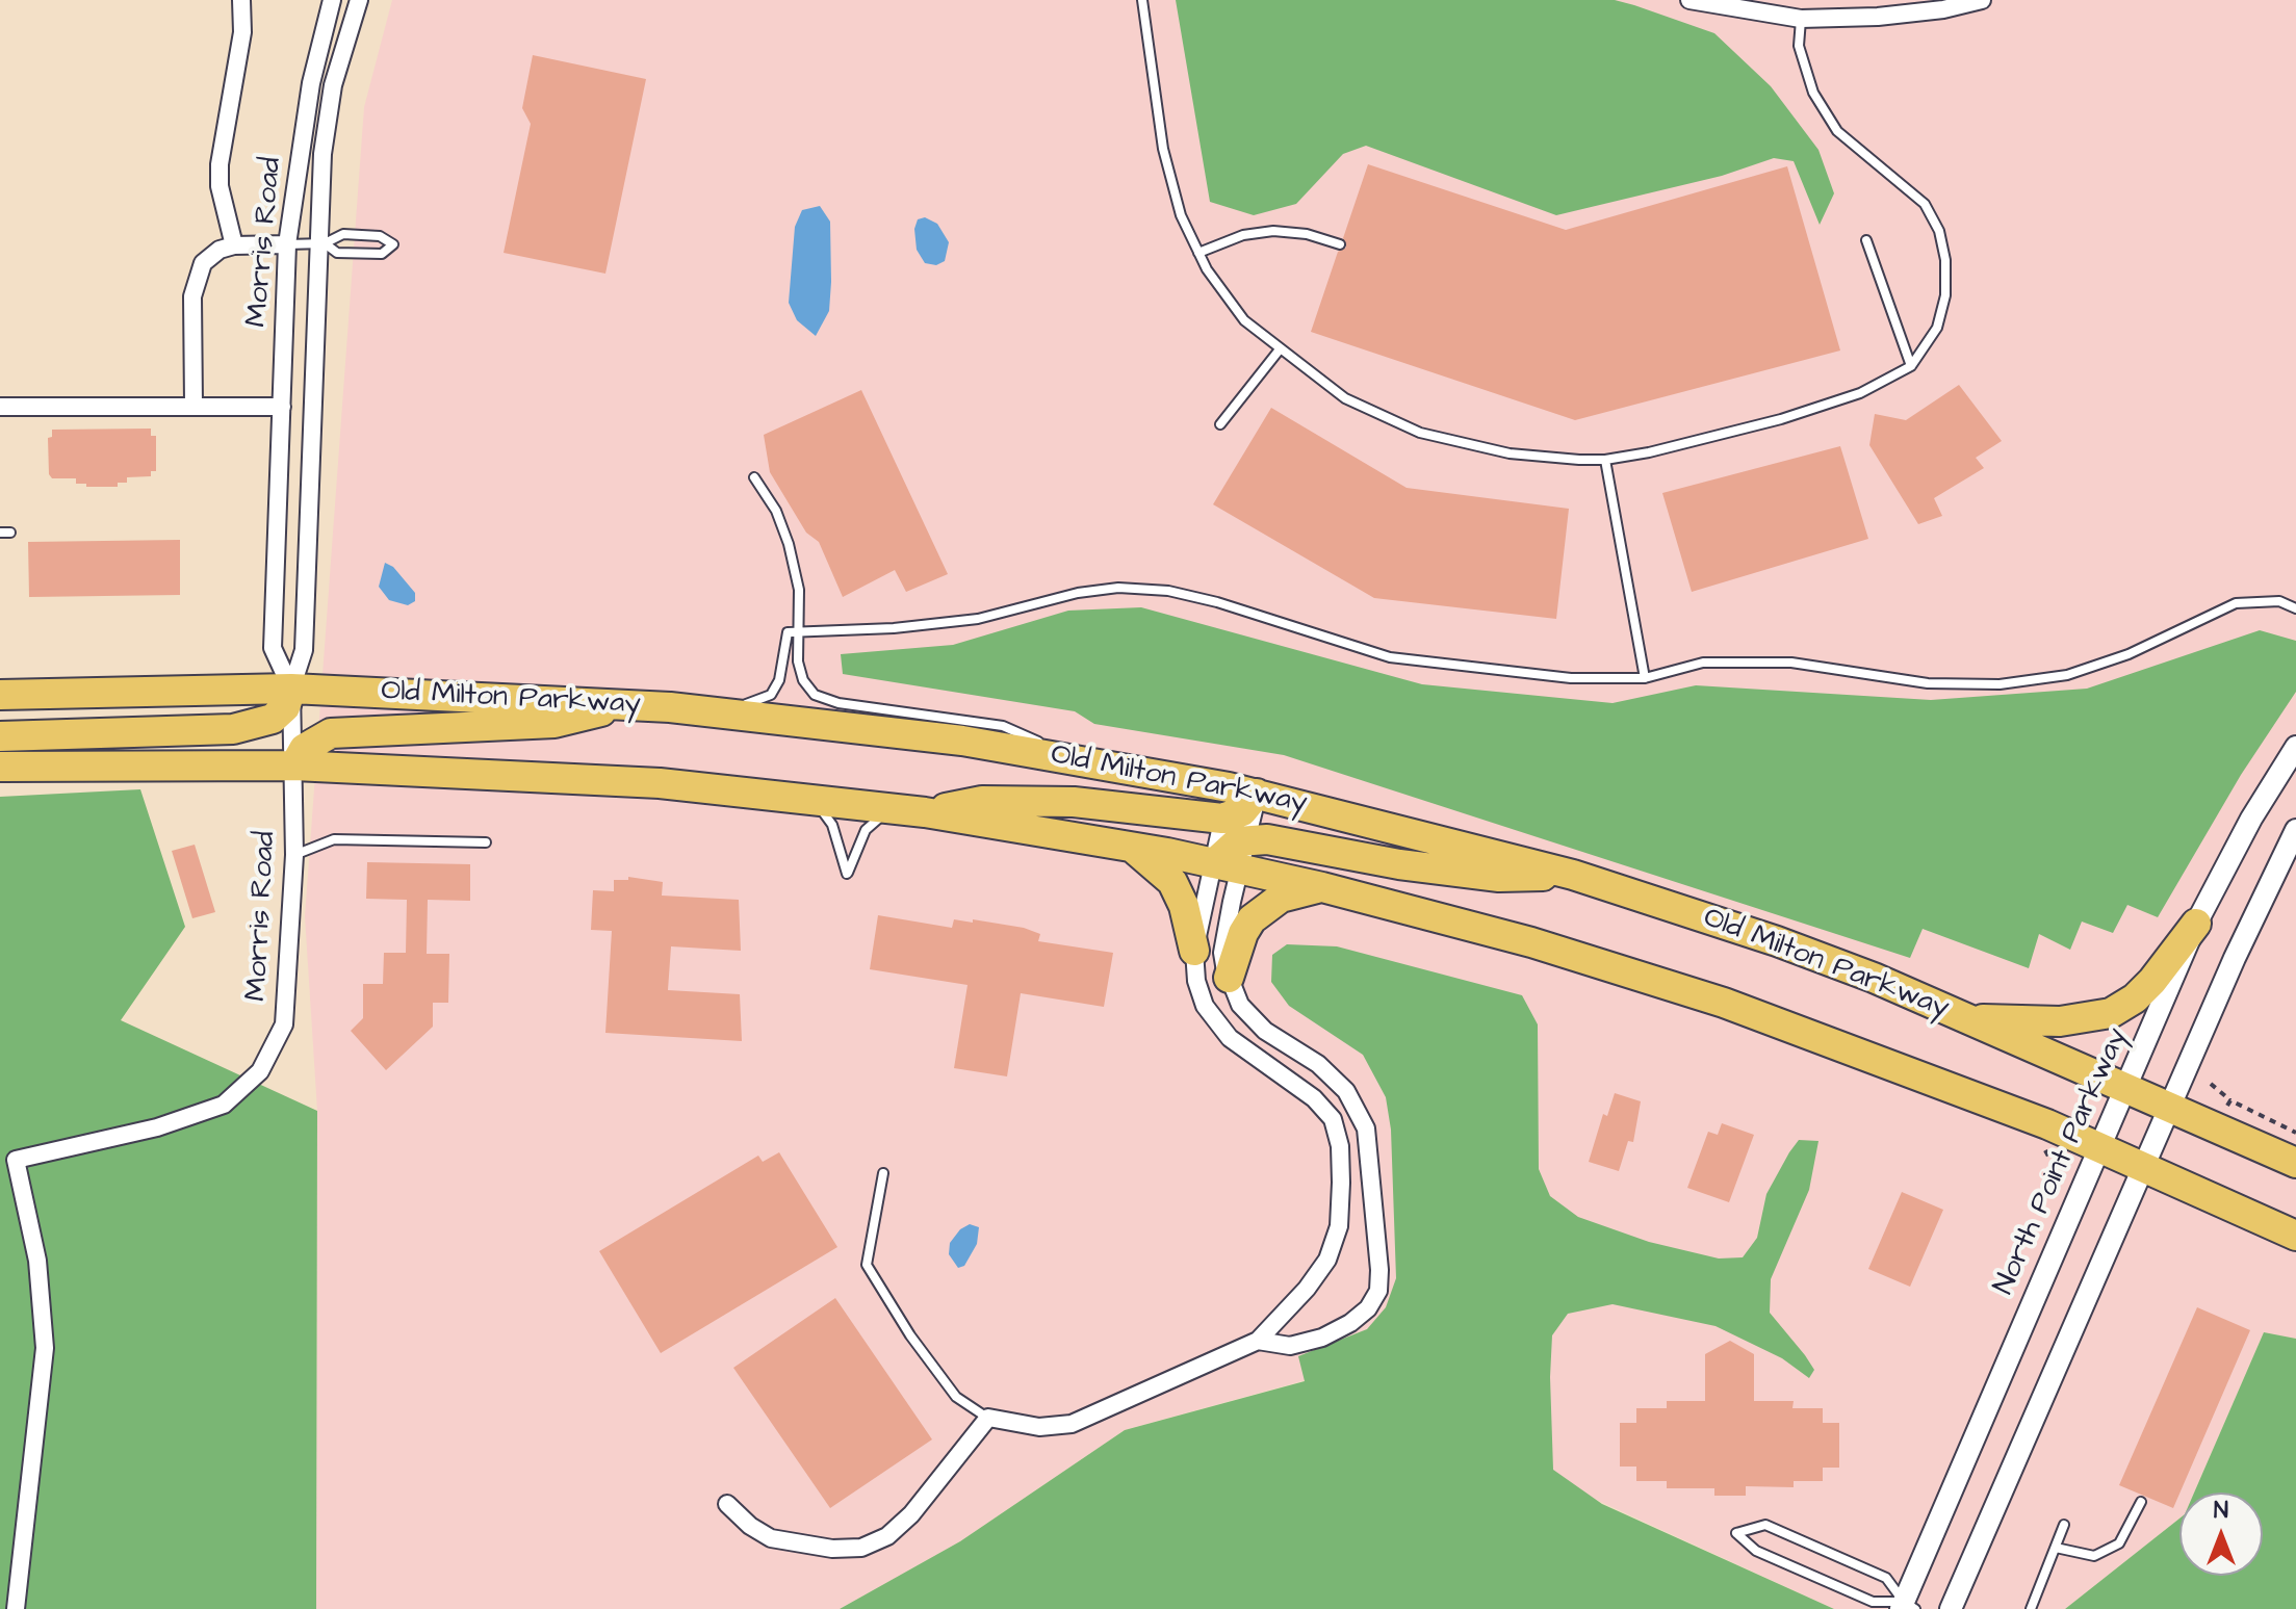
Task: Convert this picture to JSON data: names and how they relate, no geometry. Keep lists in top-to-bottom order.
{
  "streets": {
    "highway": ["Old Milton Parkway"],
    "street": ["Morris Road", "North Point Parkway"]
  },
  "crossings": [
    ["Morris Road", "Old Milton Parkway"],
    ["Old Milton Parkway", "North Point Parkway"]
  ],
  "north": "top"
}
